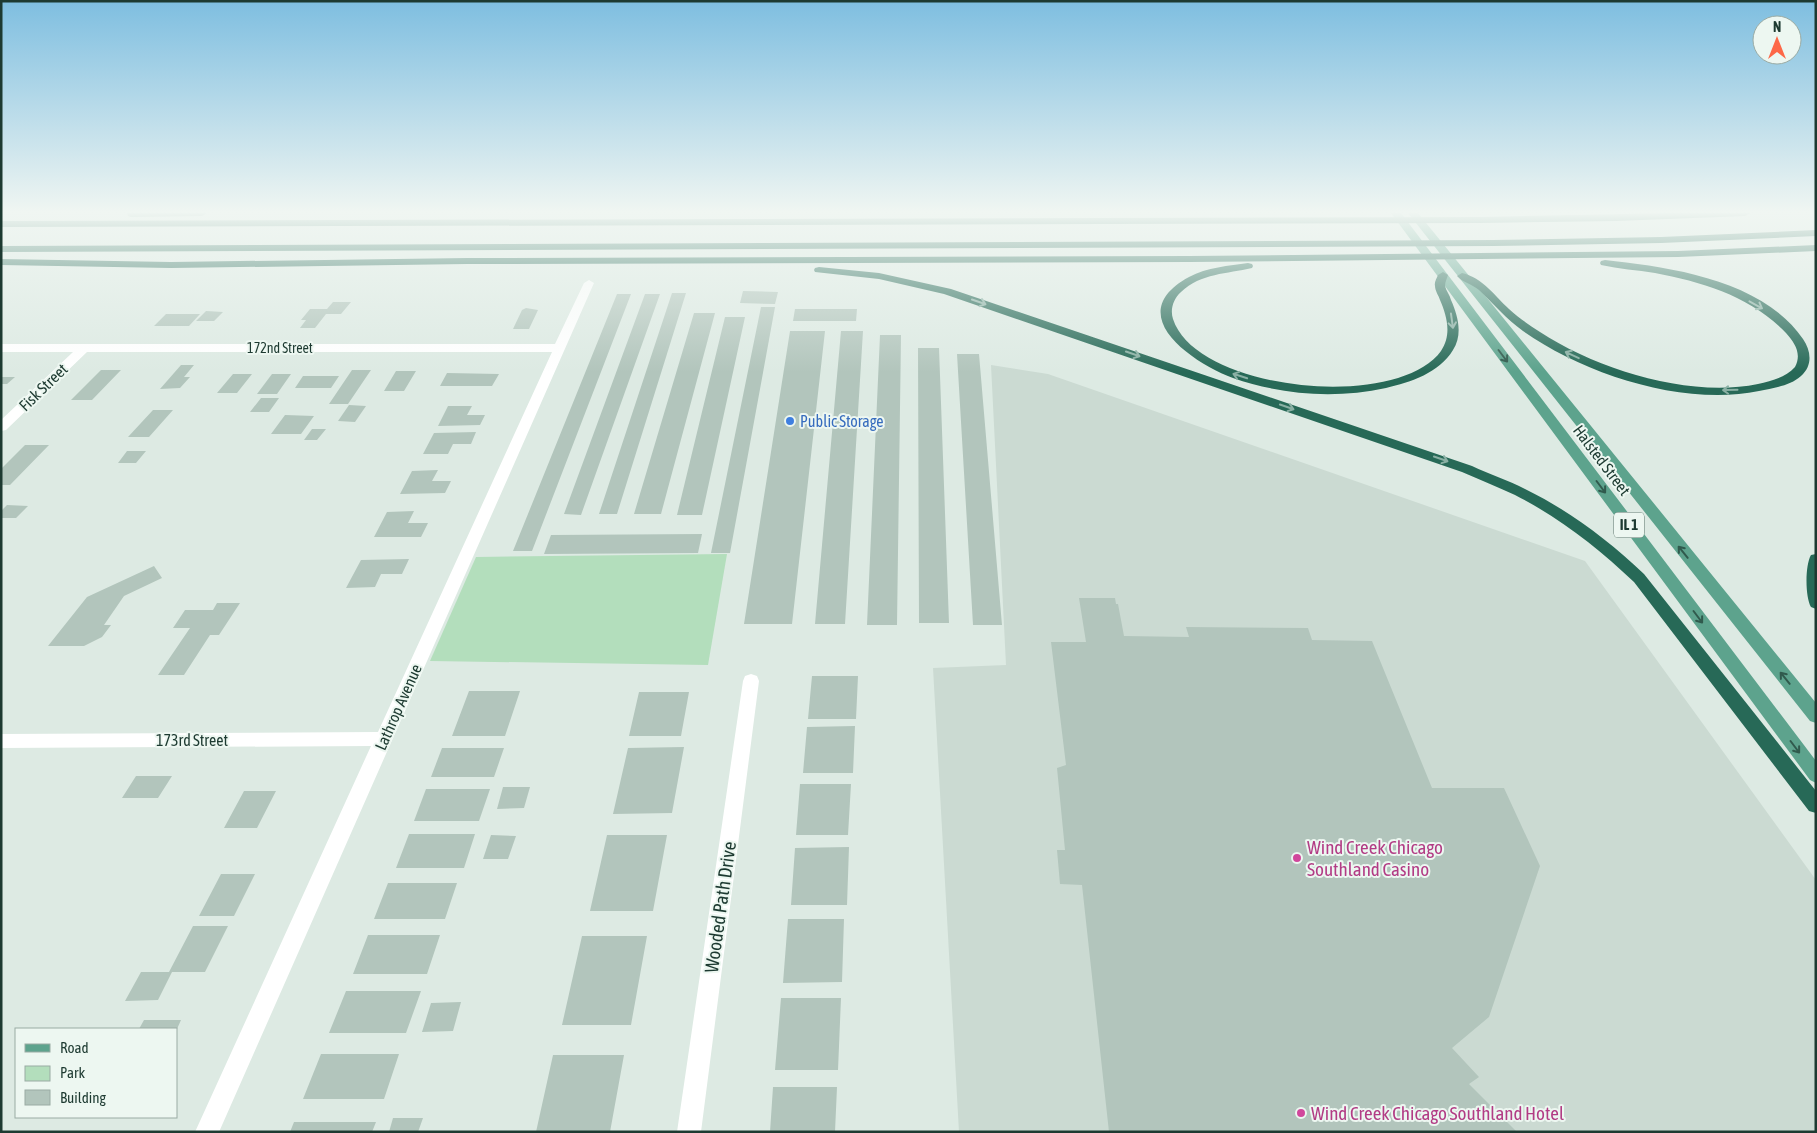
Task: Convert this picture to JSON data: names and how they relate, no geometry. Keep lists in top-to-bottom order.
{
  "streets": {
    "main road": ["Halsted Street", "IL 1"],
    "street": [
      "172nd Street",
      "Fisk Street",
      "Lathrop Avenue",
      "173rd Street",
      "Wooded Path Drive"
    ]
  },
  "crossings": [
    ["172nd Street", "Fisk Street"],
    ["172nd Street", "Lathrop Avenue"],
    ["Lathrop Avenue", "173rd Street"]
  ],
  "places": ["Public Storage", "Wind Creek Chicago Southland Casino", "Wind Creek Chicago Southland Hotel"],
  "legend": ["Road", "Park", "Building"],
  "north": "top"
}
